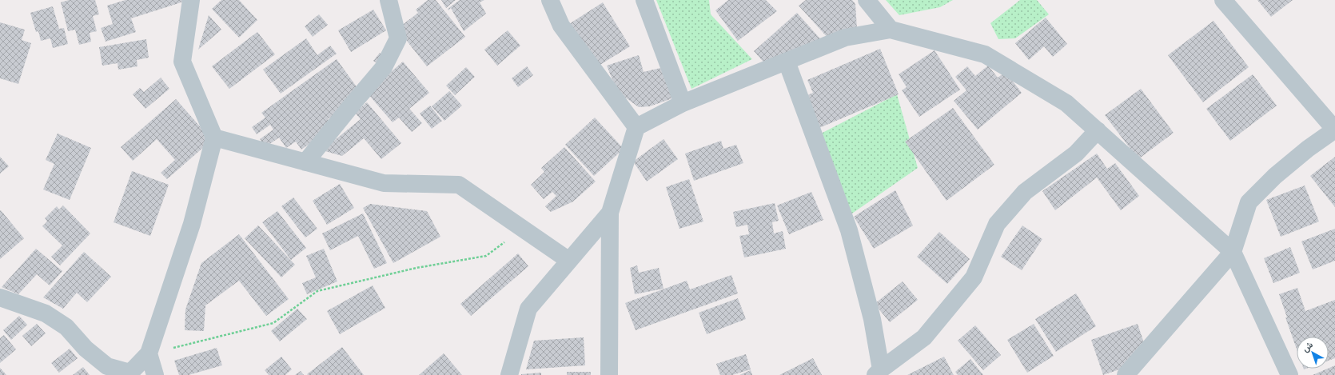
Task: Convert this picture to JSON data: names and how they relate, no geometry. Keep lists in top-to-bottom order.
{
  "north": "top left"
}
